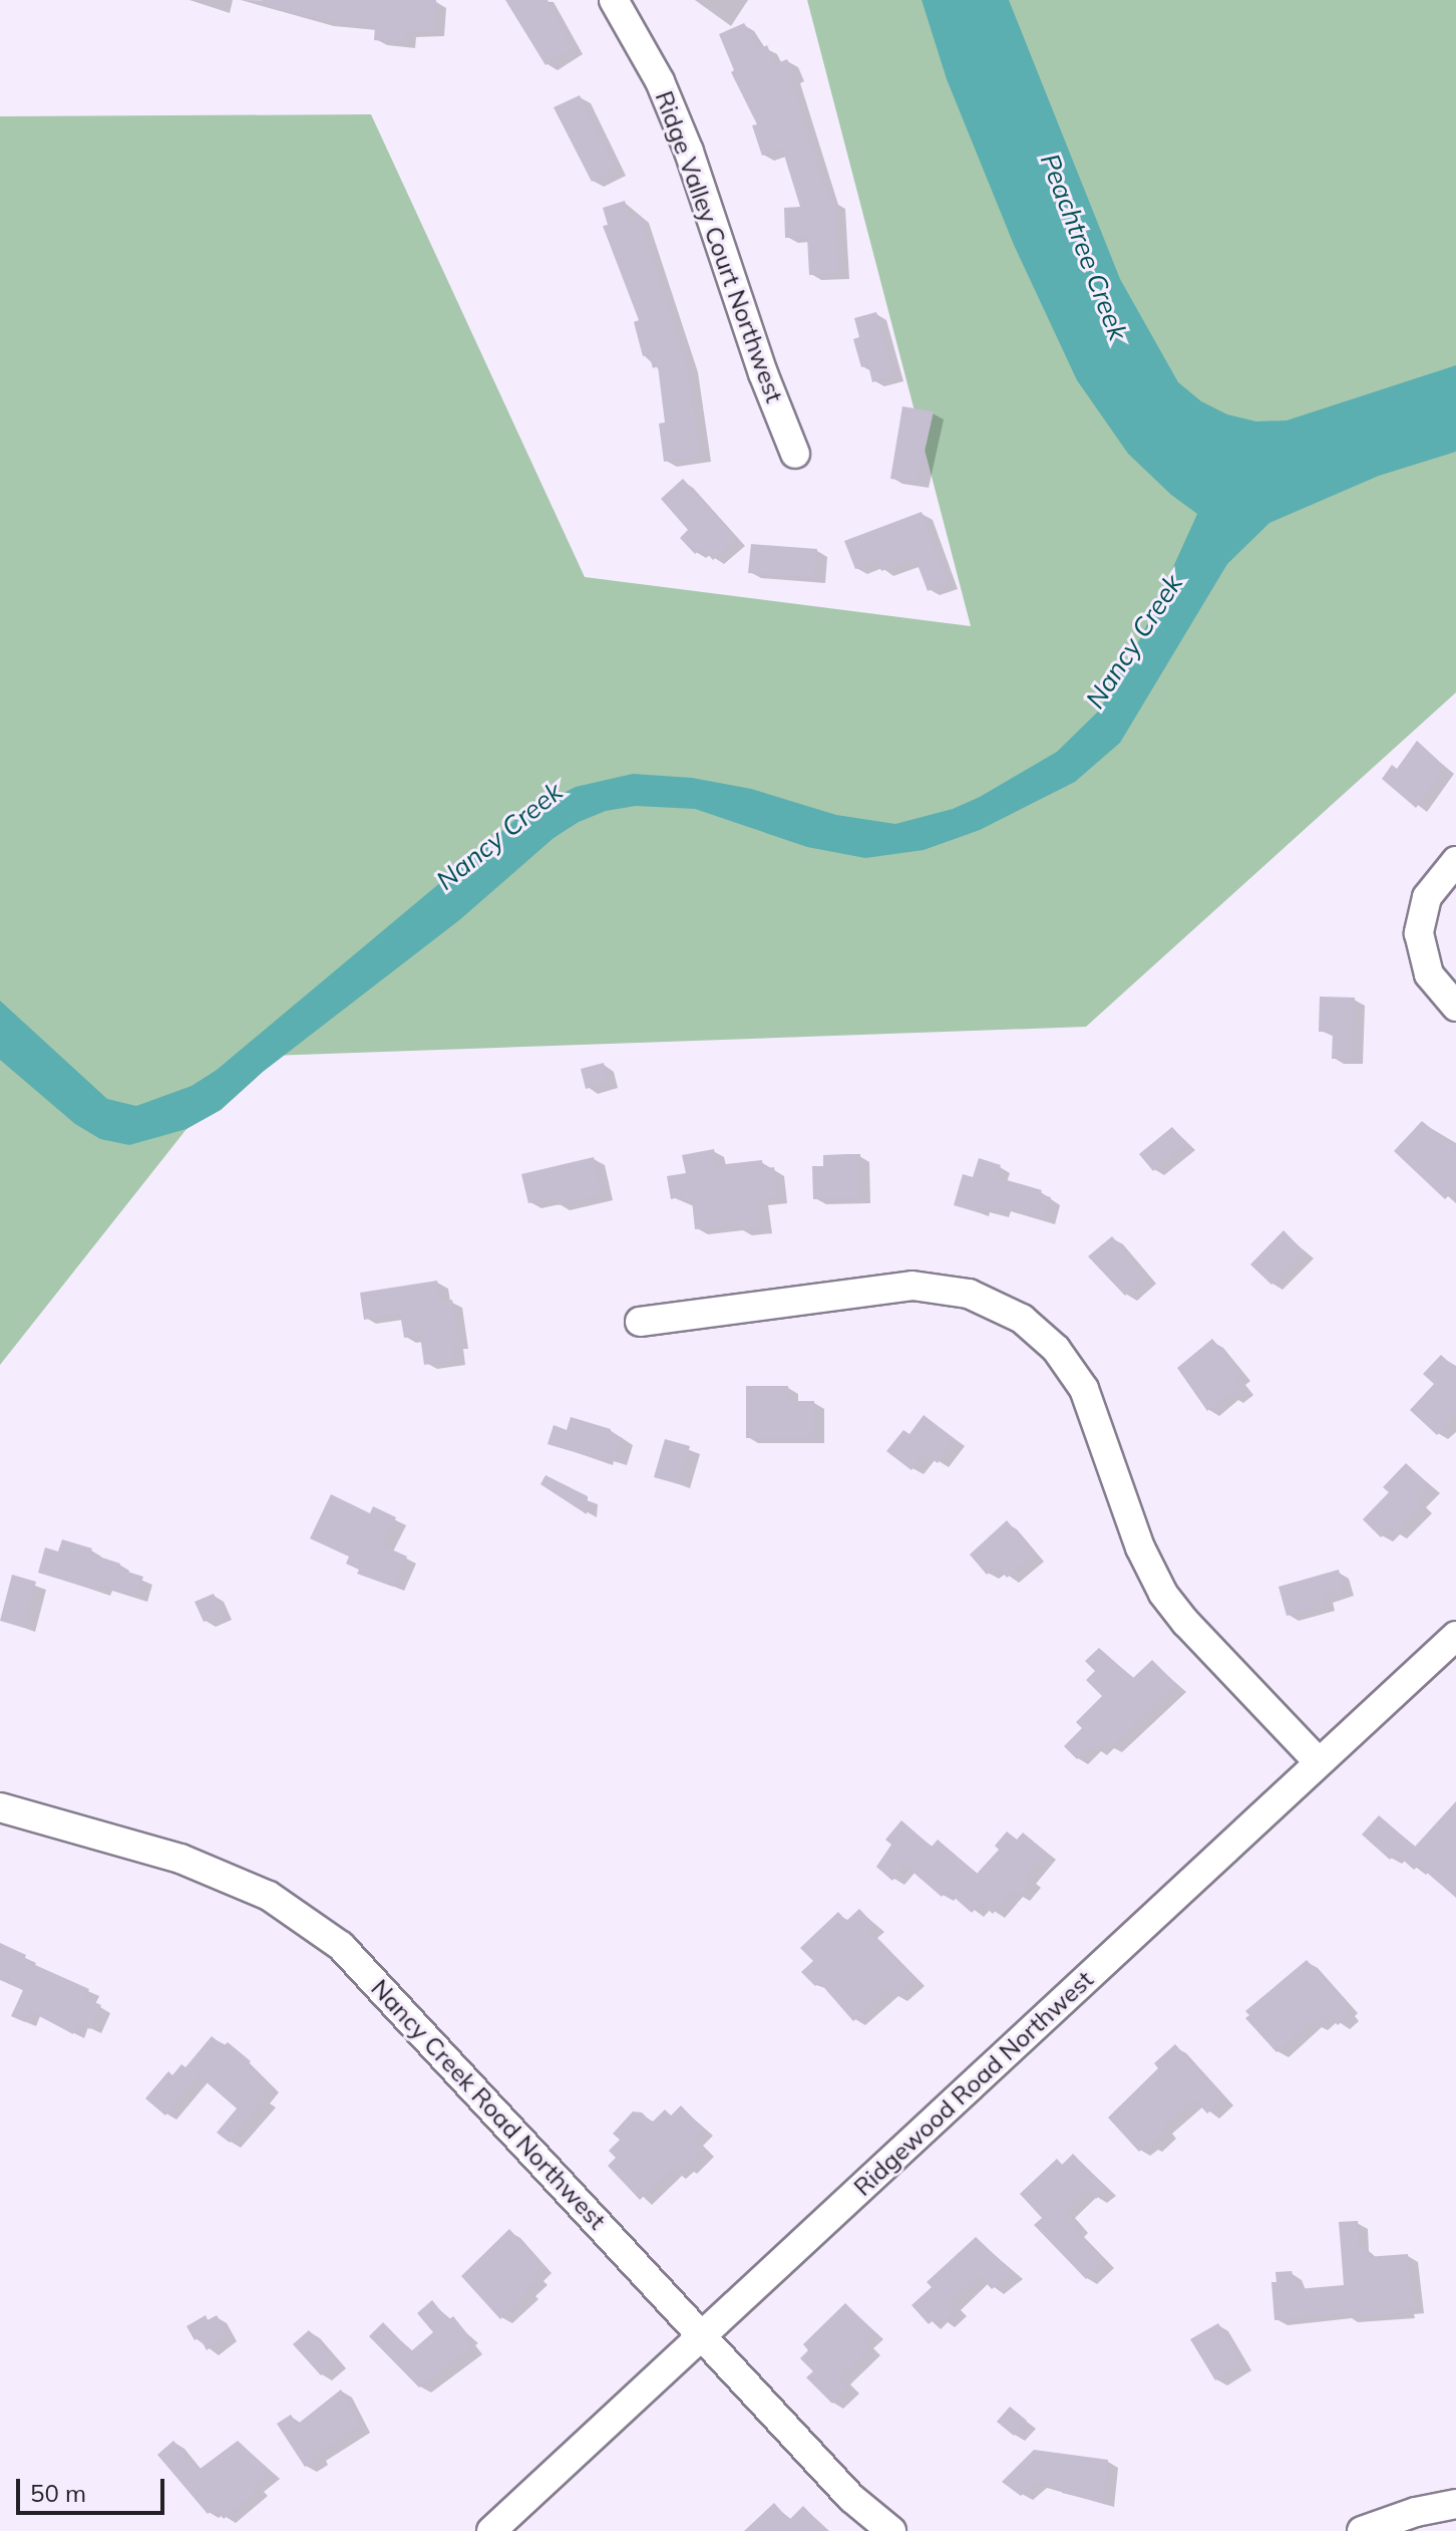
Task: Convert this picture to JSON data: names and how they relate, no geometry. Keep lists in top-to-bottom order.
{
  "streets": {
    "street": ["Ridge Valley Court Northwest", "Ridgewood Road Northwest", "Nancy Creek Road Northwest"]
  },
  "crossings": [
    ["Ridgewood Road Northwest", "Nancy Creek Road Northwest"]
  ],
  "water": ["Peachtree Creek", "Nancy Creek"],
  "scale_bar": "50 m"
}
